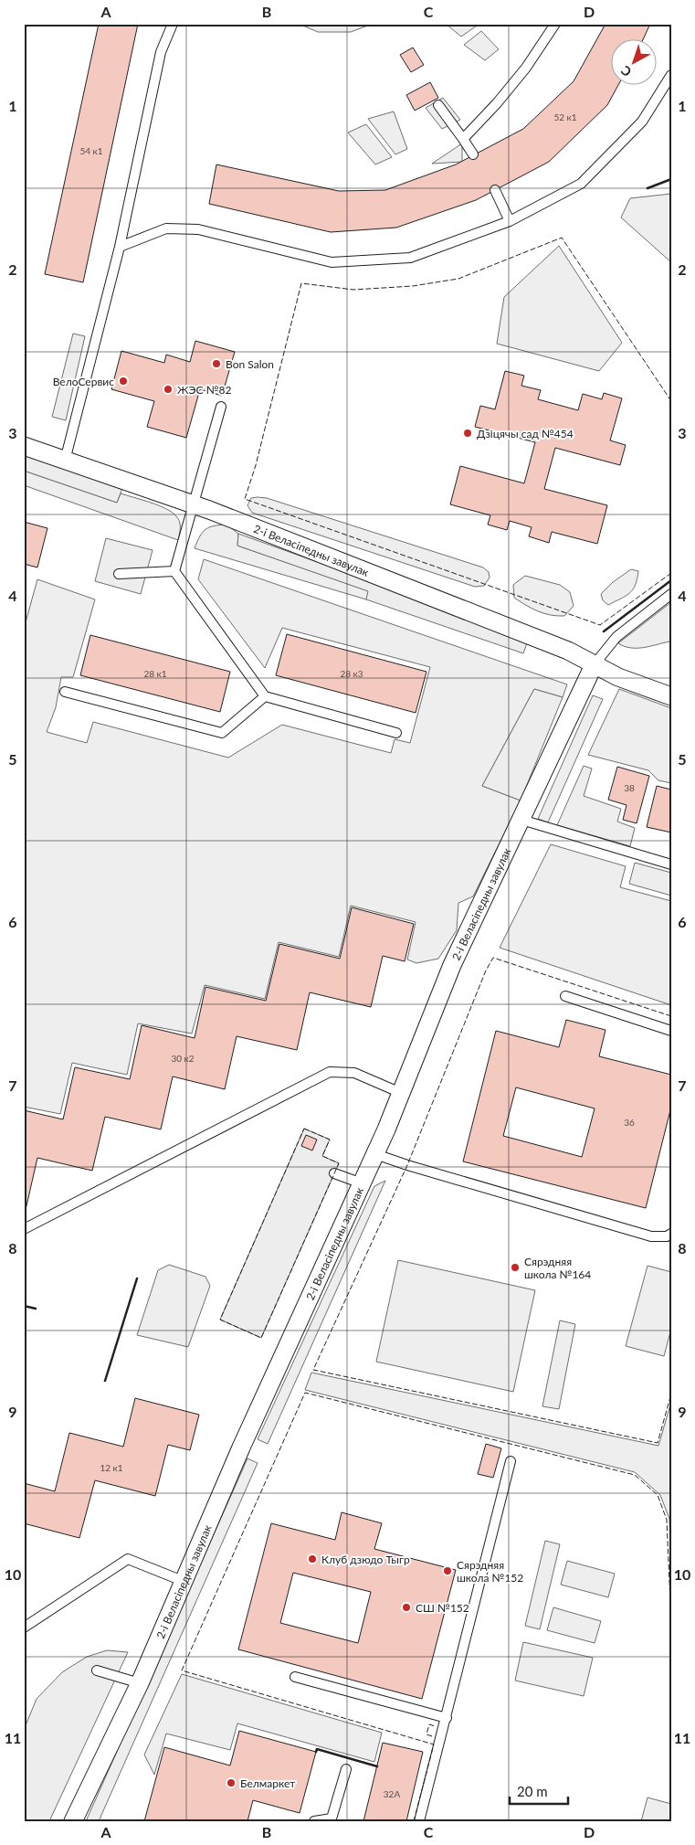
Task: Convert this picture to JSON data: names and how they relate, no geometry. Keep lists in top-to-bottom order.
{
  "streets": {
    "street": ["2-і Веласіпедны завулак"]
  },
  "places": [
    "Bon Salon",
    "ВелоСервис",
    "ЖЭС №82",
    "Дзіцячы сад №454",
    "Сярэдняя школа №164",
    "Клуб дзюдо Тыгр",
    "Сярэдняя школа №152",
    "СШ №152",
    "Белмаркет"
  ],
  "house_numbers": [
    "52 к1",
    "54 к1",
    "28 к1",
    "28 к3",
    "38",
    "30 к2",
    "36",
    "12 к1",
    "32А"
  ],
  "scale_bar": "20 m",
  "north": "bottom left",
  "grid": {
    "columns": [
      "A",
      "B",
      "C",
      "D"
    ],
    "rows": [
      "1",
      "2",
      "3",
      "4",
      "5",
      "6",
      "7",
      "8",
      "9",
      "10",
      "11"
    ]
  }
}
